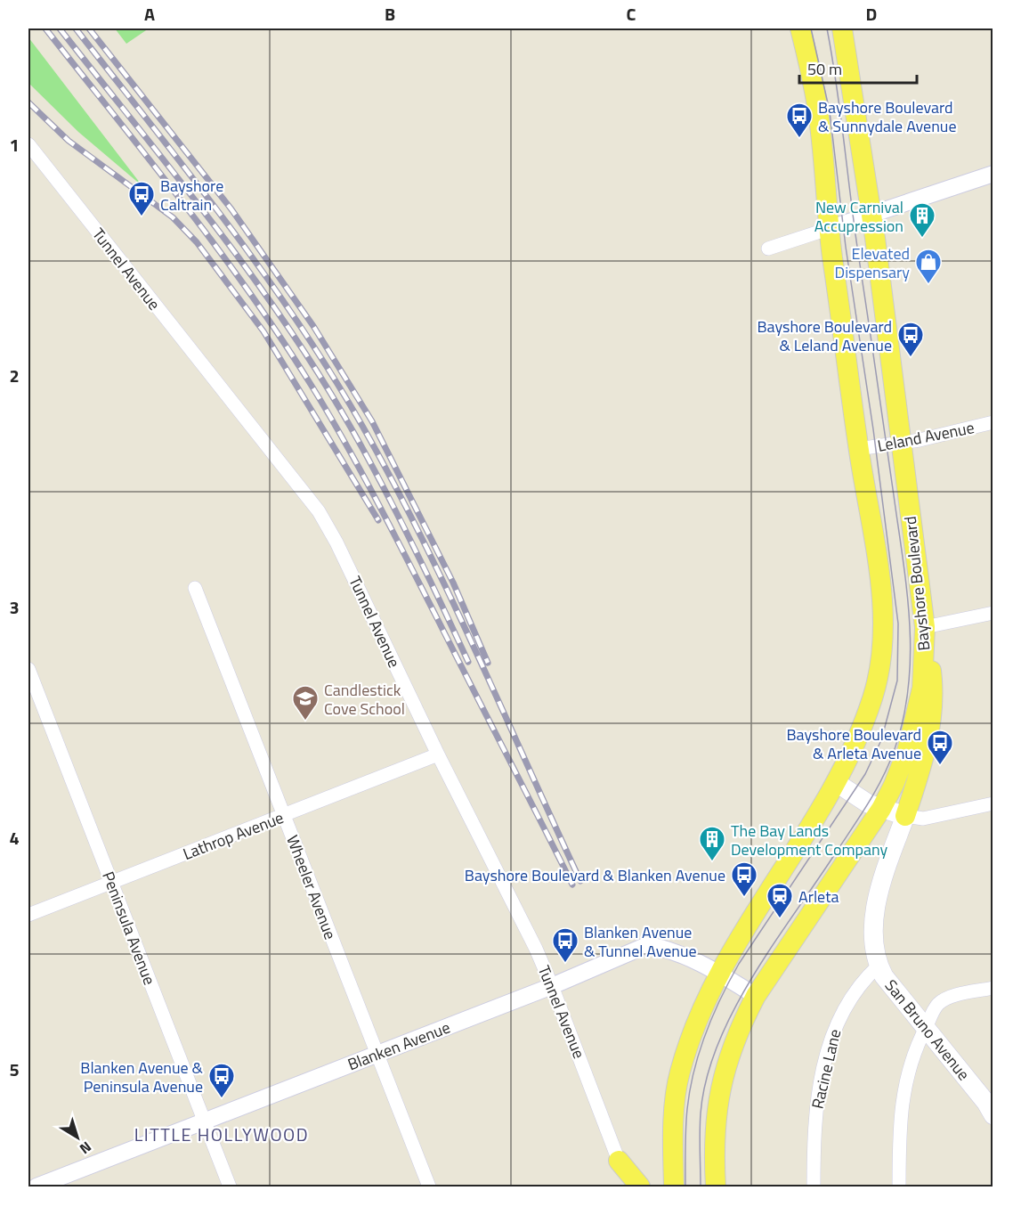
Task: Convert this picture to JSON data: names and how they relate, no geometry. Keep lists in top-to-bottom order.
{
  "streets": {
    "main road": ["Bayshore Boulevard", "San Bruno Avenue"],
    "street": [
      "Tunnel Avenue",
      "Leland Avenue",
      "Lathrop Avenue",
      "Wheeler Avenue",
      "Peninsula Avenue",
      "Blanken Avenue",
      "Racine Lane"
    ]
  },
  "crossings": [
    ["Tunnel Avenue", "Lathrop Avenue"],
    ["Tunnel Avenue", "Blanken Avenue"],
    ["Leland Avenue", "Bayshore Boulevard"],
    ["Bayshore Boulevard", "Blanken Avenue"],
    ["Lathrop Avenue", "Wheeler Avenue"],
    ["Lathrop Avenue", "Peninsula Avenue"],
    ["Wheeler Avenue", "Blanken Avenue"],
    ["Peninsula Avenue", "Blanken Avenue"],
    ["San Bruno Avenue", "Racine Lane"]
  ],
  "districts": ["LITTLE HOLLYWOOD"],
  "places": {
    "bus stop": [
      "Bayshore Boulevard & Sunnydale Avenue",
      "Bayshore Caltrain",
      "Bayshore Boulevard & Leland Avenue",
      "Bayshore Boulevard & Arleta Avenue",
      "Bayshore Boulevard & Blanken Avenue",
      "Blanken Avenue & Tunnel Avenue",
      "Blanken Avenue & Peninsula Avenue"
    ],
    "building": ["New Carnival Accupression", "The Bay Lands Development Company"],
    "shop": ["Elevated Dispensary"],
    "school or university": ["Candlestick Cove School"],
    "station": ["Arleta"]
  },
  "scale_bar": "50 m",
  "north": "bottom right",
  "grid": {
    "columns": [
      "A",
      "B",
      "C",
      "D"
    ],
    "rows": [
      "1",
      "2",
      "3",
      "4",
      "5"
    ]
  }
}
